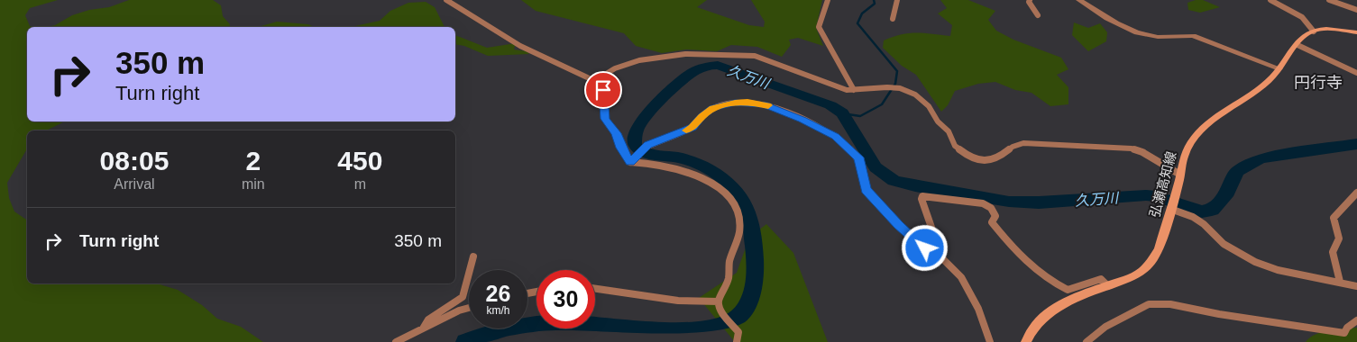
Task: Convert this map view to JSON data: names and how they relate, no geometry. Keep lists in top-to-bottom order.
{
  "streets": {
    "main road": ["弘瀬高知線"]
  },
  "districts": ["円行寺"],
  "water": ["久万川"],
  "page": {
    "turn": ["350 m", "Turn right"],
    "eta": [
      "08:05",
      "Arrival",
      "2",
      "min",
      "450",
      "m"
    ],
    "list": [
      {
        "name": "Turn right",
        "value": "350 m"
      }
    ],
    "speed": "26 km/h",
    "limit": "30"
  }
}
